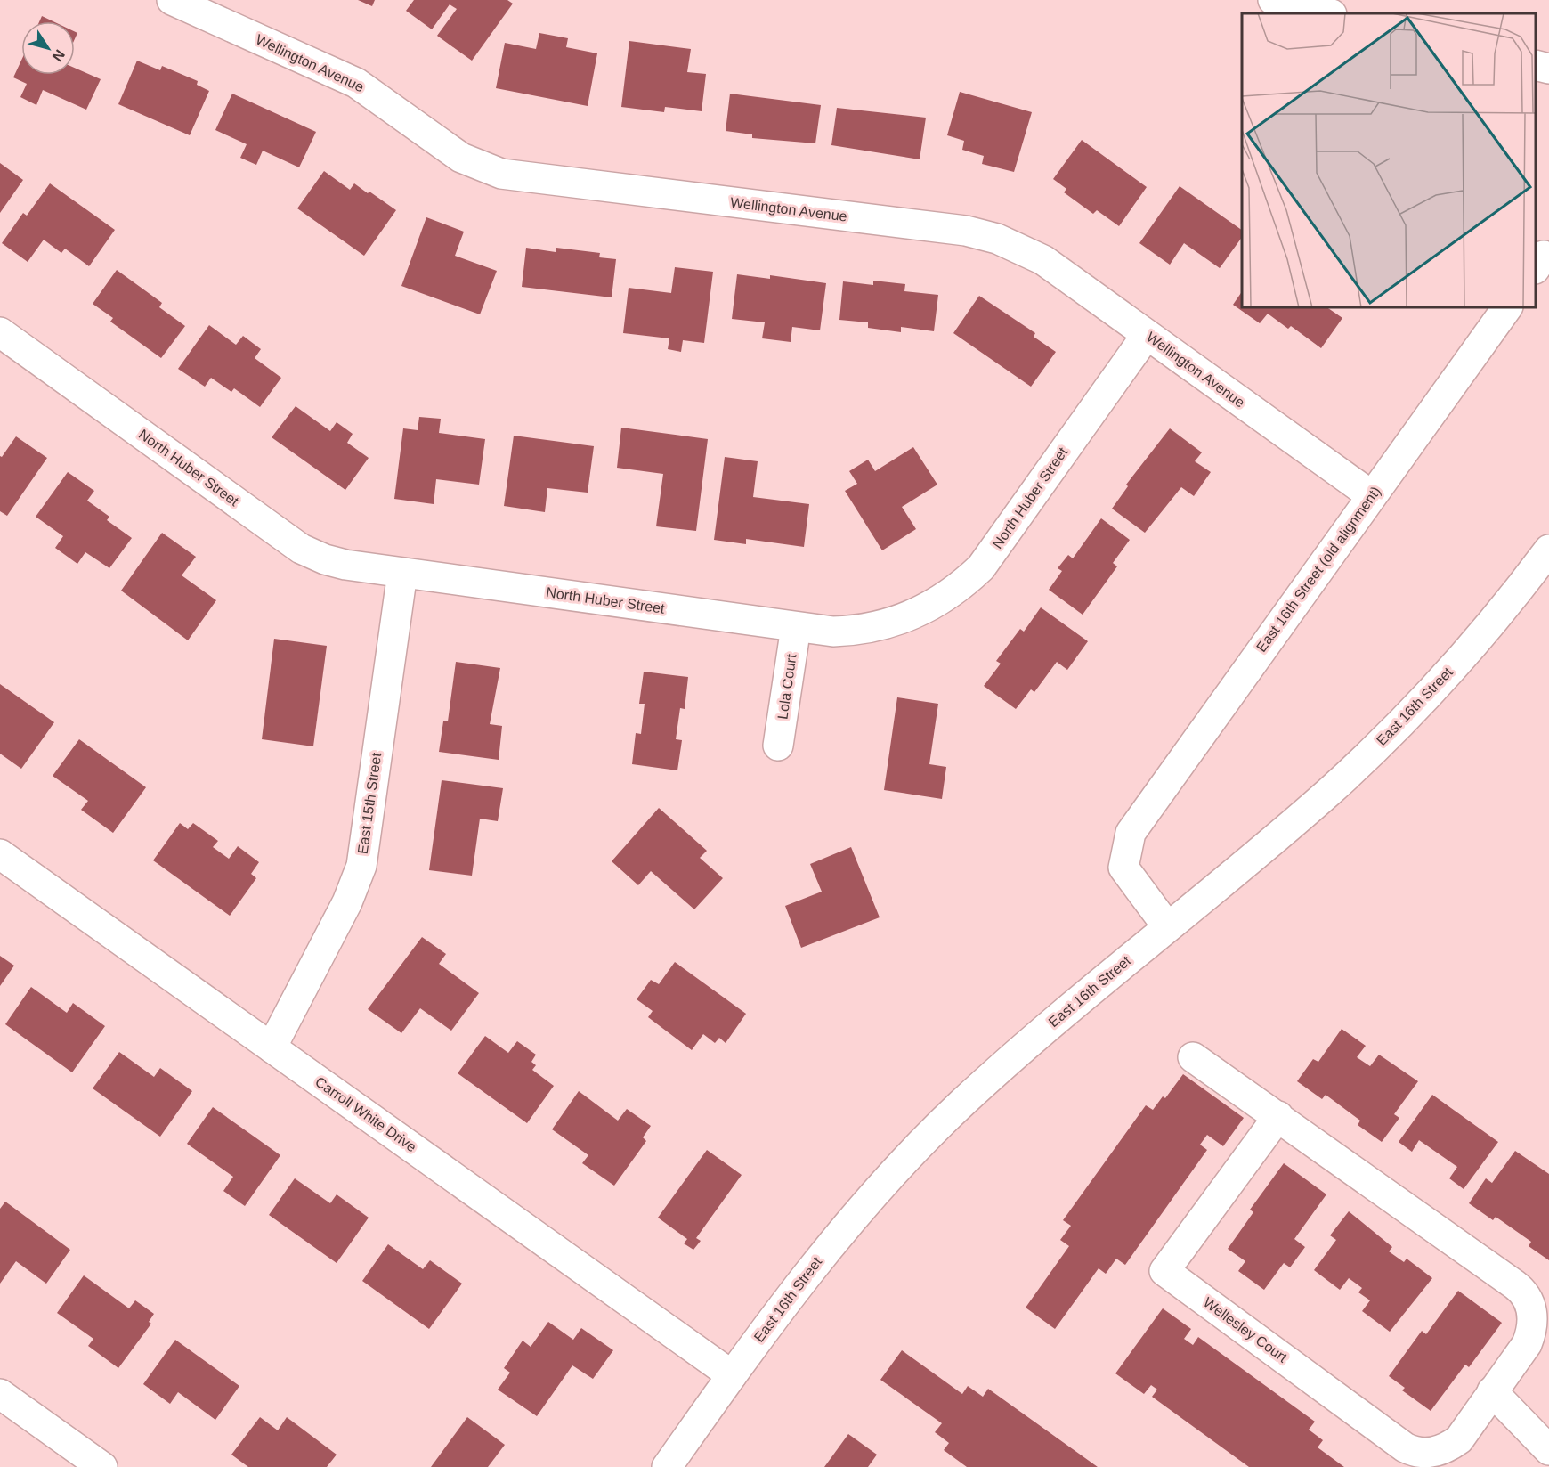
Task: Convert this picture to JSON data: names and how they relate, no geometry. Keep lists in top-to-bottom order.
{
  "streets": {
    "main road": [
      "Wellington Avenue",
      "North Huber Street",
      "East 16th Street (old alignment)",
      "Lola Court",
      "East 16th Street",
      "East 15th Street",
      "Carroll White Drive",
      "Wellesley Court"
    ]
  },
  "crossings": [
    ["Wellington Avenue", "North Huber Street"],
    ["Wellington Avenue", "East 16th Street (old alignment)"],
    ["North Huber Street", "Lola Court"],
    ["North Huber Street", "East 15th Street"],
    ["East 16th Street (old alignment)", "East 16th Street"],
    ["East 16th Street", "Carroll White Drive"],
    ["East 15th Street", "Carroll White Drive"]
  ],
  "north": "bottom right"
}
